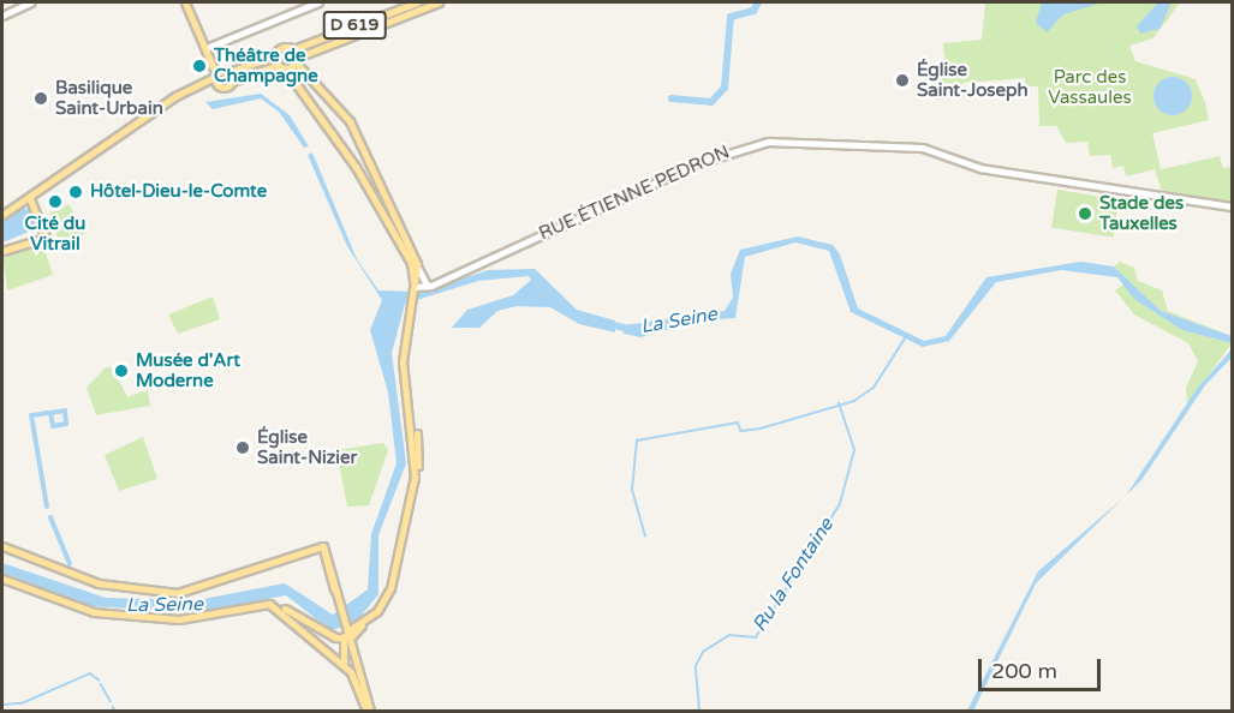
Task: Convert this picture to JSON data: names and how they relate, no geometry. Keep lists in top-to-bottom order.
{
  "streets": {
    "main road": ["D 619"],
    "street": ["RUE ÉTIENNE PEDRON"]
  },
  "water": ["La Seine", "Ru la Fontaine"],
  "parks": ["Parc des Vassaules"],
  "places": [
    "Théâtre de Champagne",
    "Église Saint-Joseph",
    "Basilique Saint-Urbain",
    "Hôtel-Dieu-le-Comte",
    "Cité du Vitrail",
    "Stade des Tauxelles",
    "Musée d'Art Moderne",
    "Église Saint-Nizier"
  ],
  "scale_bar": "200 m"
}
